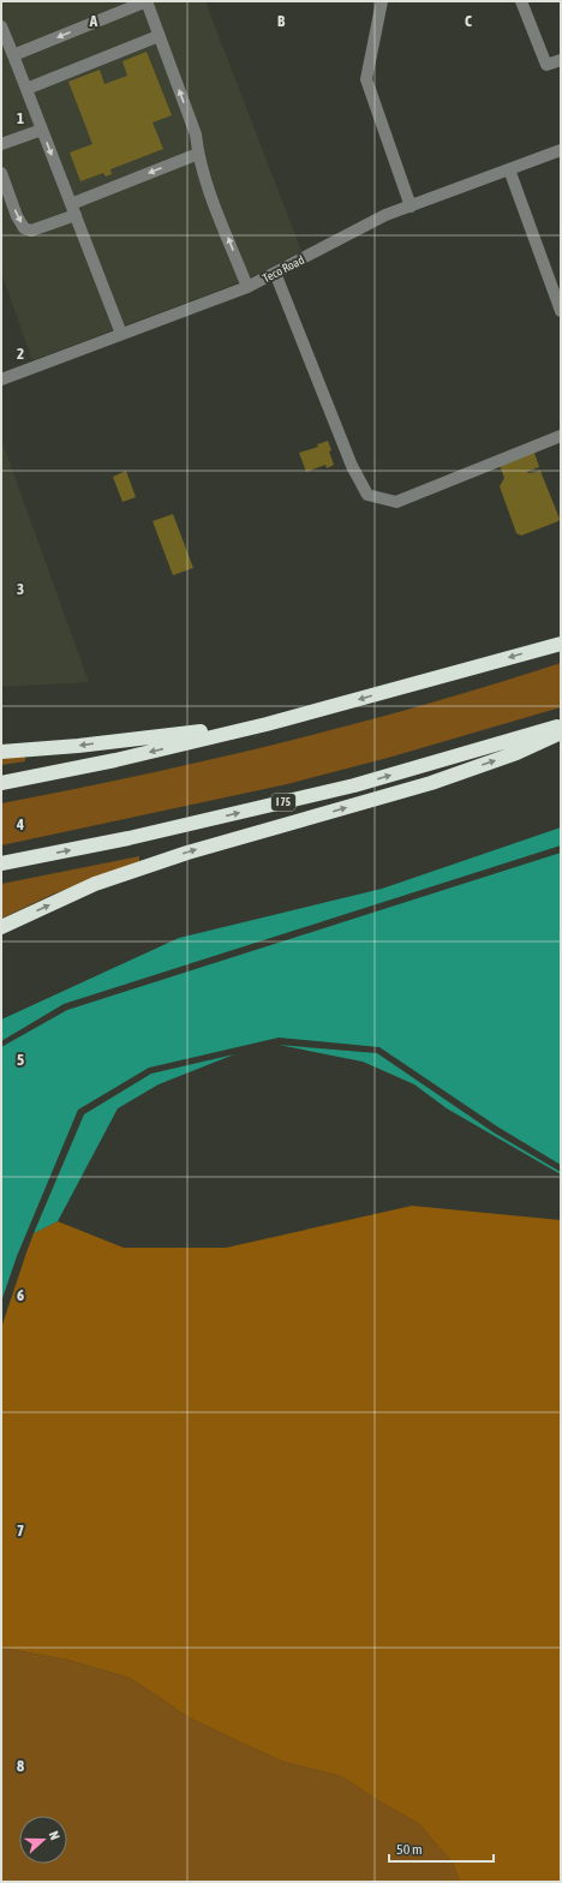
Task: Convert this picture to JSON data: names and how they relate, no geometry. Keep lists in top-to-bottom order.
{
  "streets": {
    "highway": ["I 75"],
    "street": ["Teco Road"]
  },
  "scale_bar": "50 m",
  "north": "right",
  "grid": {
    "columns": ["A", "B", "C"],
    "rows": [
      "1",
      "2",
      "3",
      "4",
      "5",
      "6",
      "7",
      "8"
    ]
  }
}
